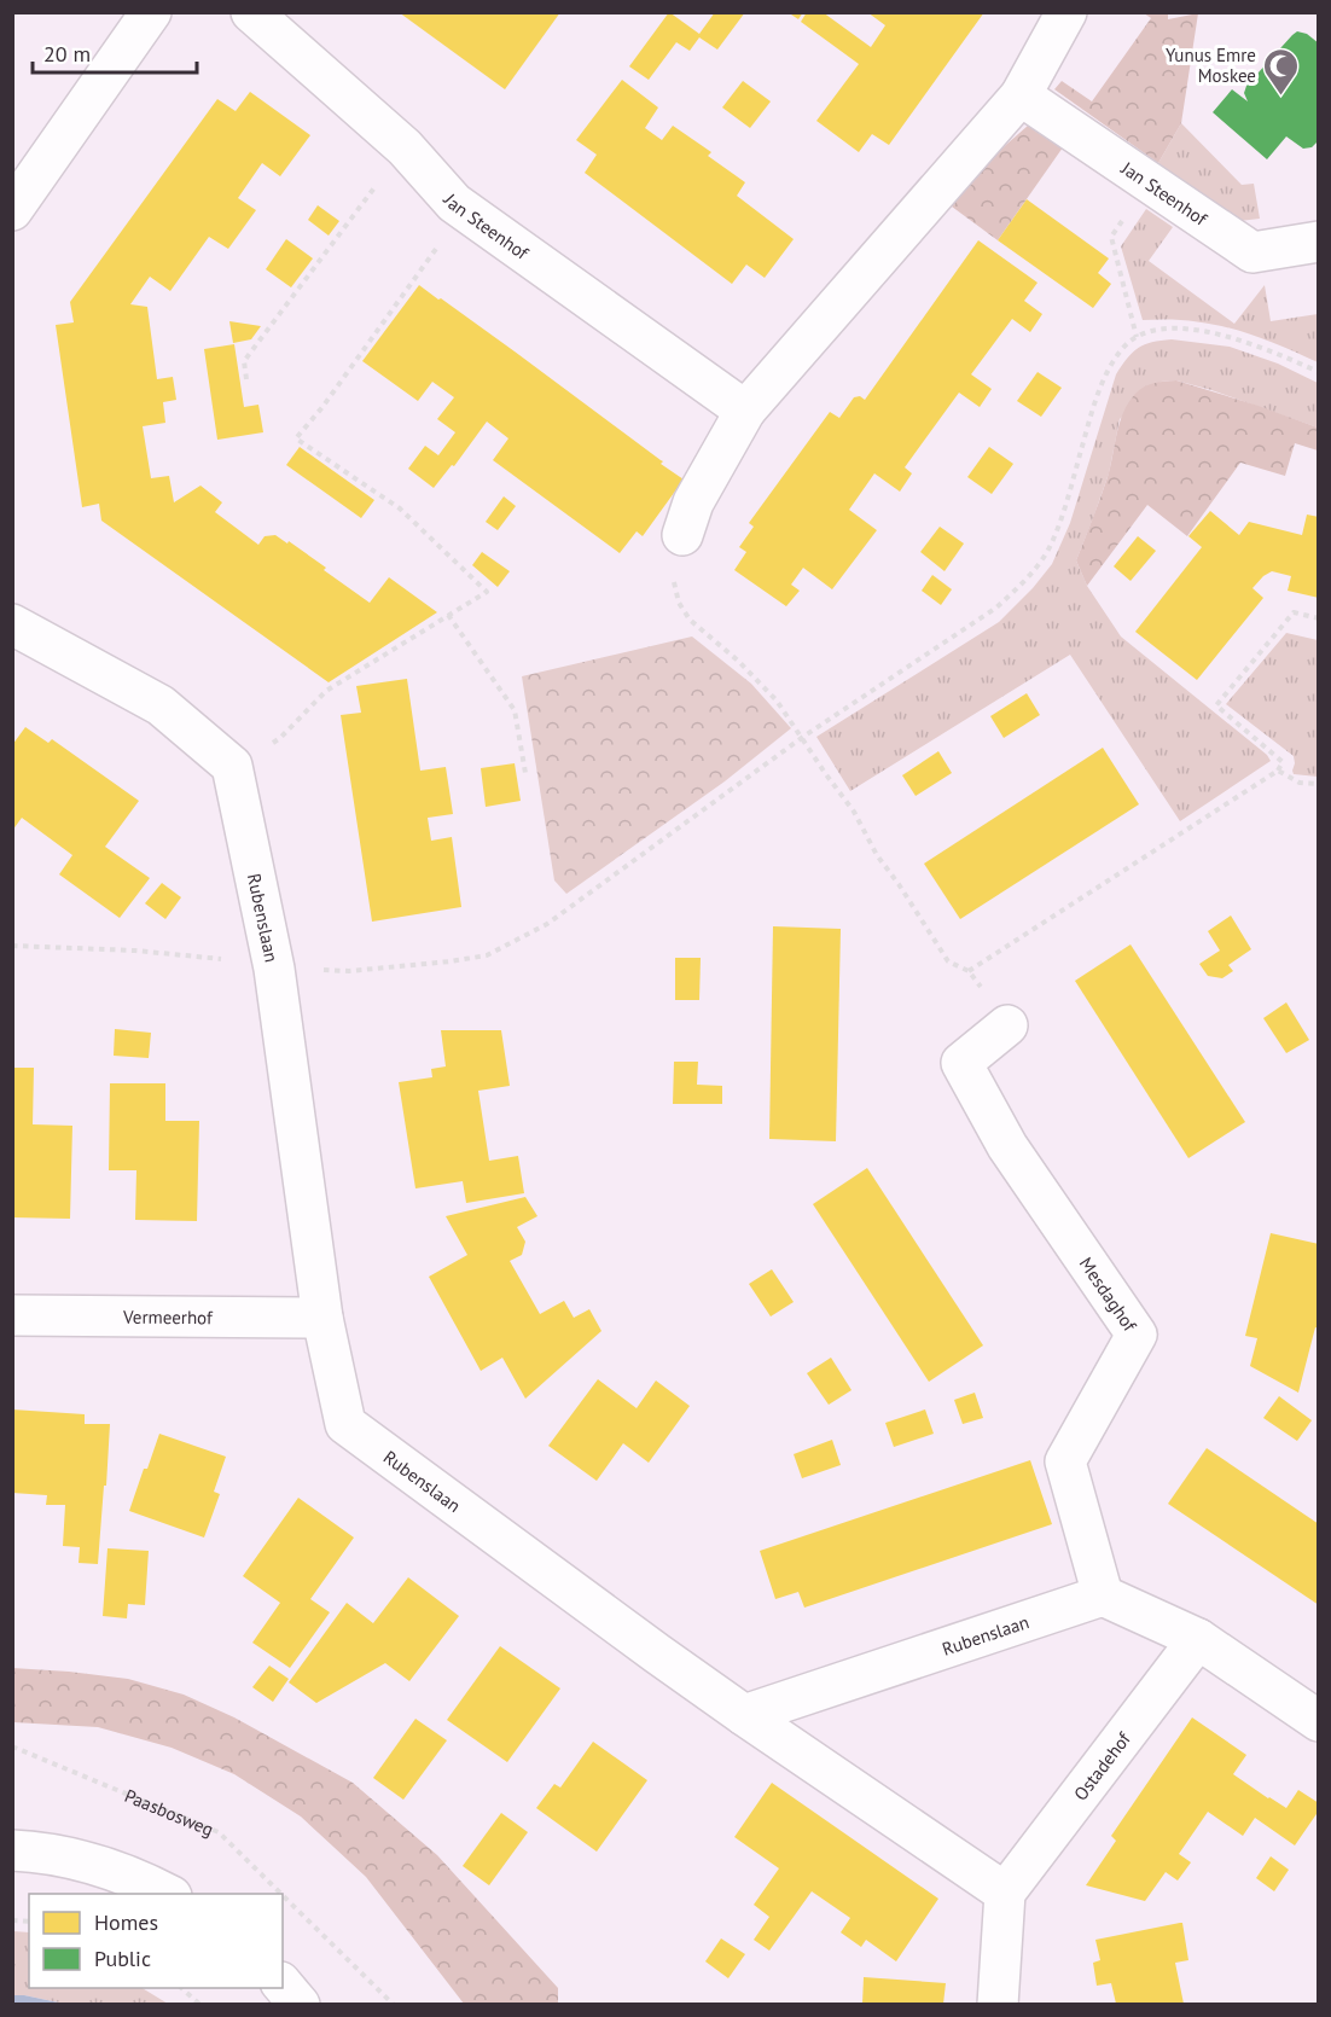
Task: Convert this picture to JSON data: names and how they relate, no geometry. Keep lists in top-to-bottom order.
{
  "streets": {
    "street": [
      "Jan Steenhof",
      "Rubenslaan",
      "Mesdaghof",
      "Vermeerhof",
      "Ostadehof"
    ],
    "path": ["Paasbosweg"]
  },
  "crossings": [
    ["Rubenslaan", "Mesdaghof"],
    ["Rubenslaan", "Vermeerhof"]
  ],
  "places": {
    "mosque": ["Yunus Emre Moskee"]
  },
  "legend": ["Homes", "Public"],
  "scale_bar": "20 m"
}
